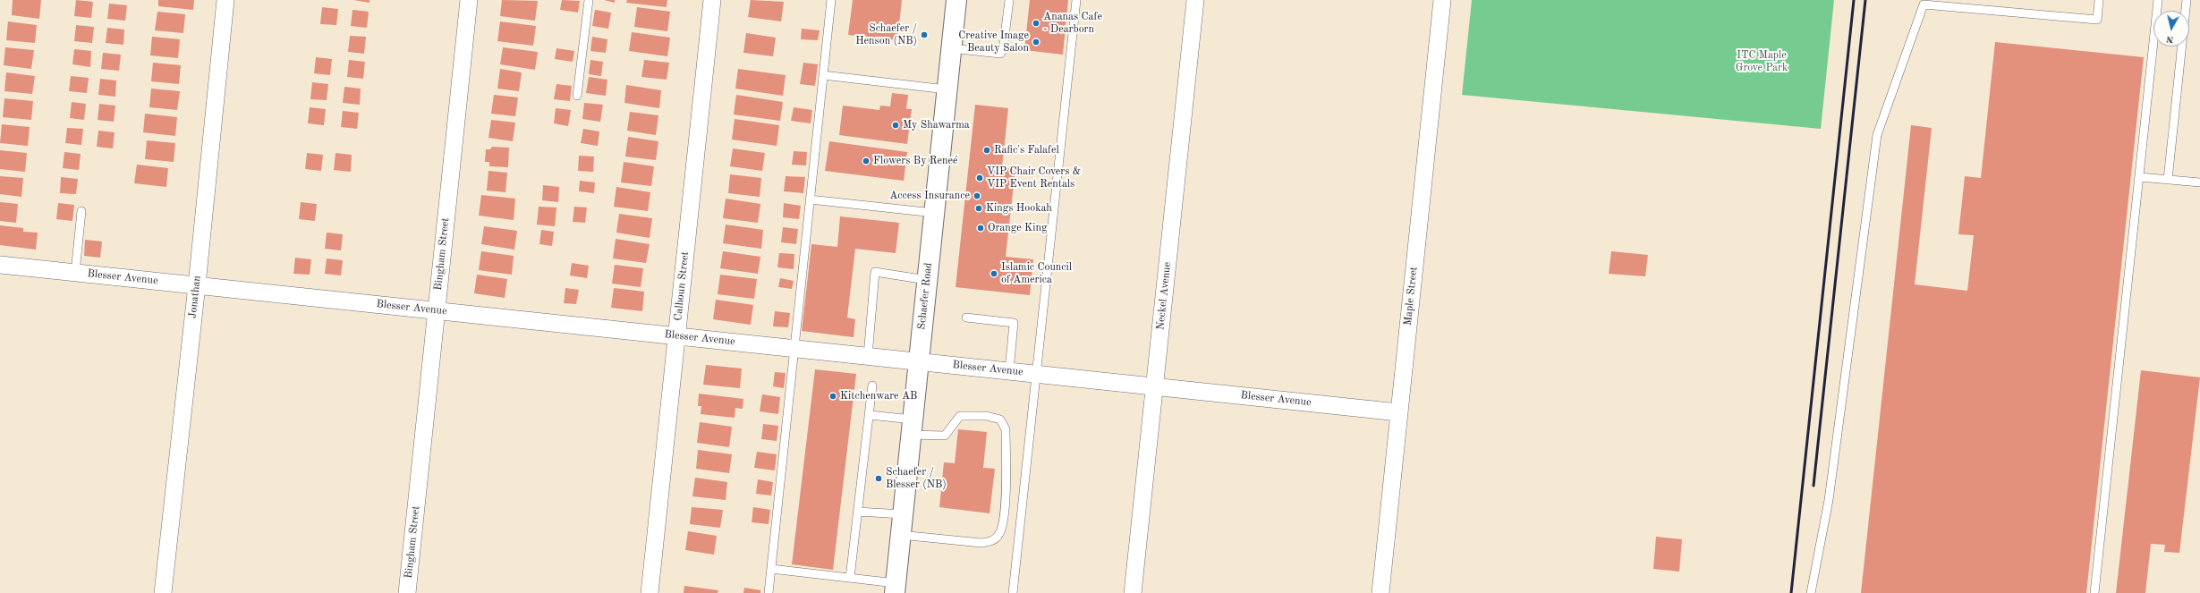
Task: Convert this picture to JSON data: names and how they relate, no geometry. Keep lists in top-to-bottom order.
{
  "streets": {
    "main road": ["Schaefer Road"],
    "street": [
      "Bingham Street",
      "Blesser Avenue",
      "Calhoun Street",
      "Neckel Avenue",
      "Maple Street",
      "Jonathan"
    ]
  },
  "crossings": [
    ["Bingham Street", "Blesser Avenue"],
    ["Blesser Avenue", "Calhoun Street"],
    ["Blesser Avenue", "Schaefer Road"],
    ["Blesser Avenue", "Neckel Avenue"],
    ["Blesser Avenue", "Maple Street"],
    ["Blesser Avenue", "Jonathan"]
  ],
  "parks": ["ITC Maple Grove Park"],
  "places": [
    "Ananas Cafe - Dearborn",
    "Schaefer / Henson (NB)",
    "Creative Image Beauty Salon",
    "My Shawarma",
    "Rafic's Falafel",
    "Flowers By Reneé",
    "VIP Chair Covers & VIP Event Rentals",
    "Access Insurance",
    "Kings Hookah",
    "Orange King",
    "Islamic Council of America",
    "Kitchenware AB",
    "Schaefer / Blesser (NB)"
  ],
  "north": "bottom"
}
